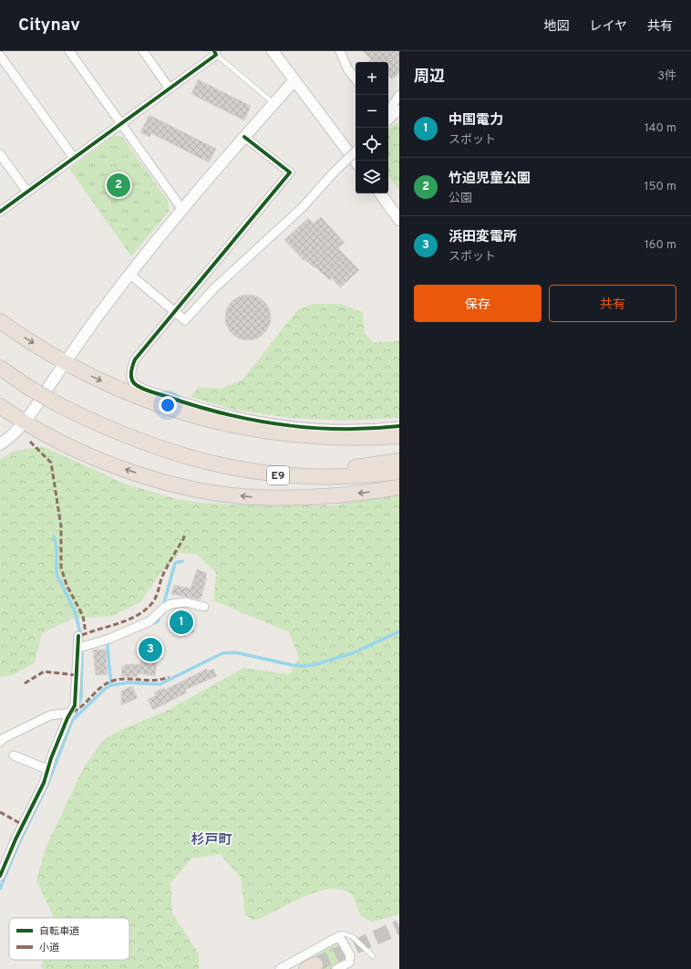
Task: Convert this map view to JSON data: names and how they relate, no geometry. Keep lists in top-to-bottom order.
{
  "streets": {
    "highway": ["E9"]
  },
  "districts": ["杉戸町"],
  "legend": ["自転車道", "小道"],
  "page": {
    "header": "Citynav",
    "nav": ["地図", "レイヤ", "共有"],
    "heading": ["周辺", "3件"],
    "map_buttons": ["+", "−"],
    "list": [
      {
        "mark": "1",
        "name": "中国電力",
        "note": "スポット",
        "value": "140 m"
      },
      {
        "mark": "2",
        "name": "竹迫児童公園",
        "note": "公園",
        "value": "150 m"
      },
      {
        "mark": "3",
        "name": "浜田変電所",
        "note": "スポット",
        "value": "160 m"
      }
    ],
    "pins": ["2", "1", "3"],
    "buttons": ["保存", "共有"]
  }
}
